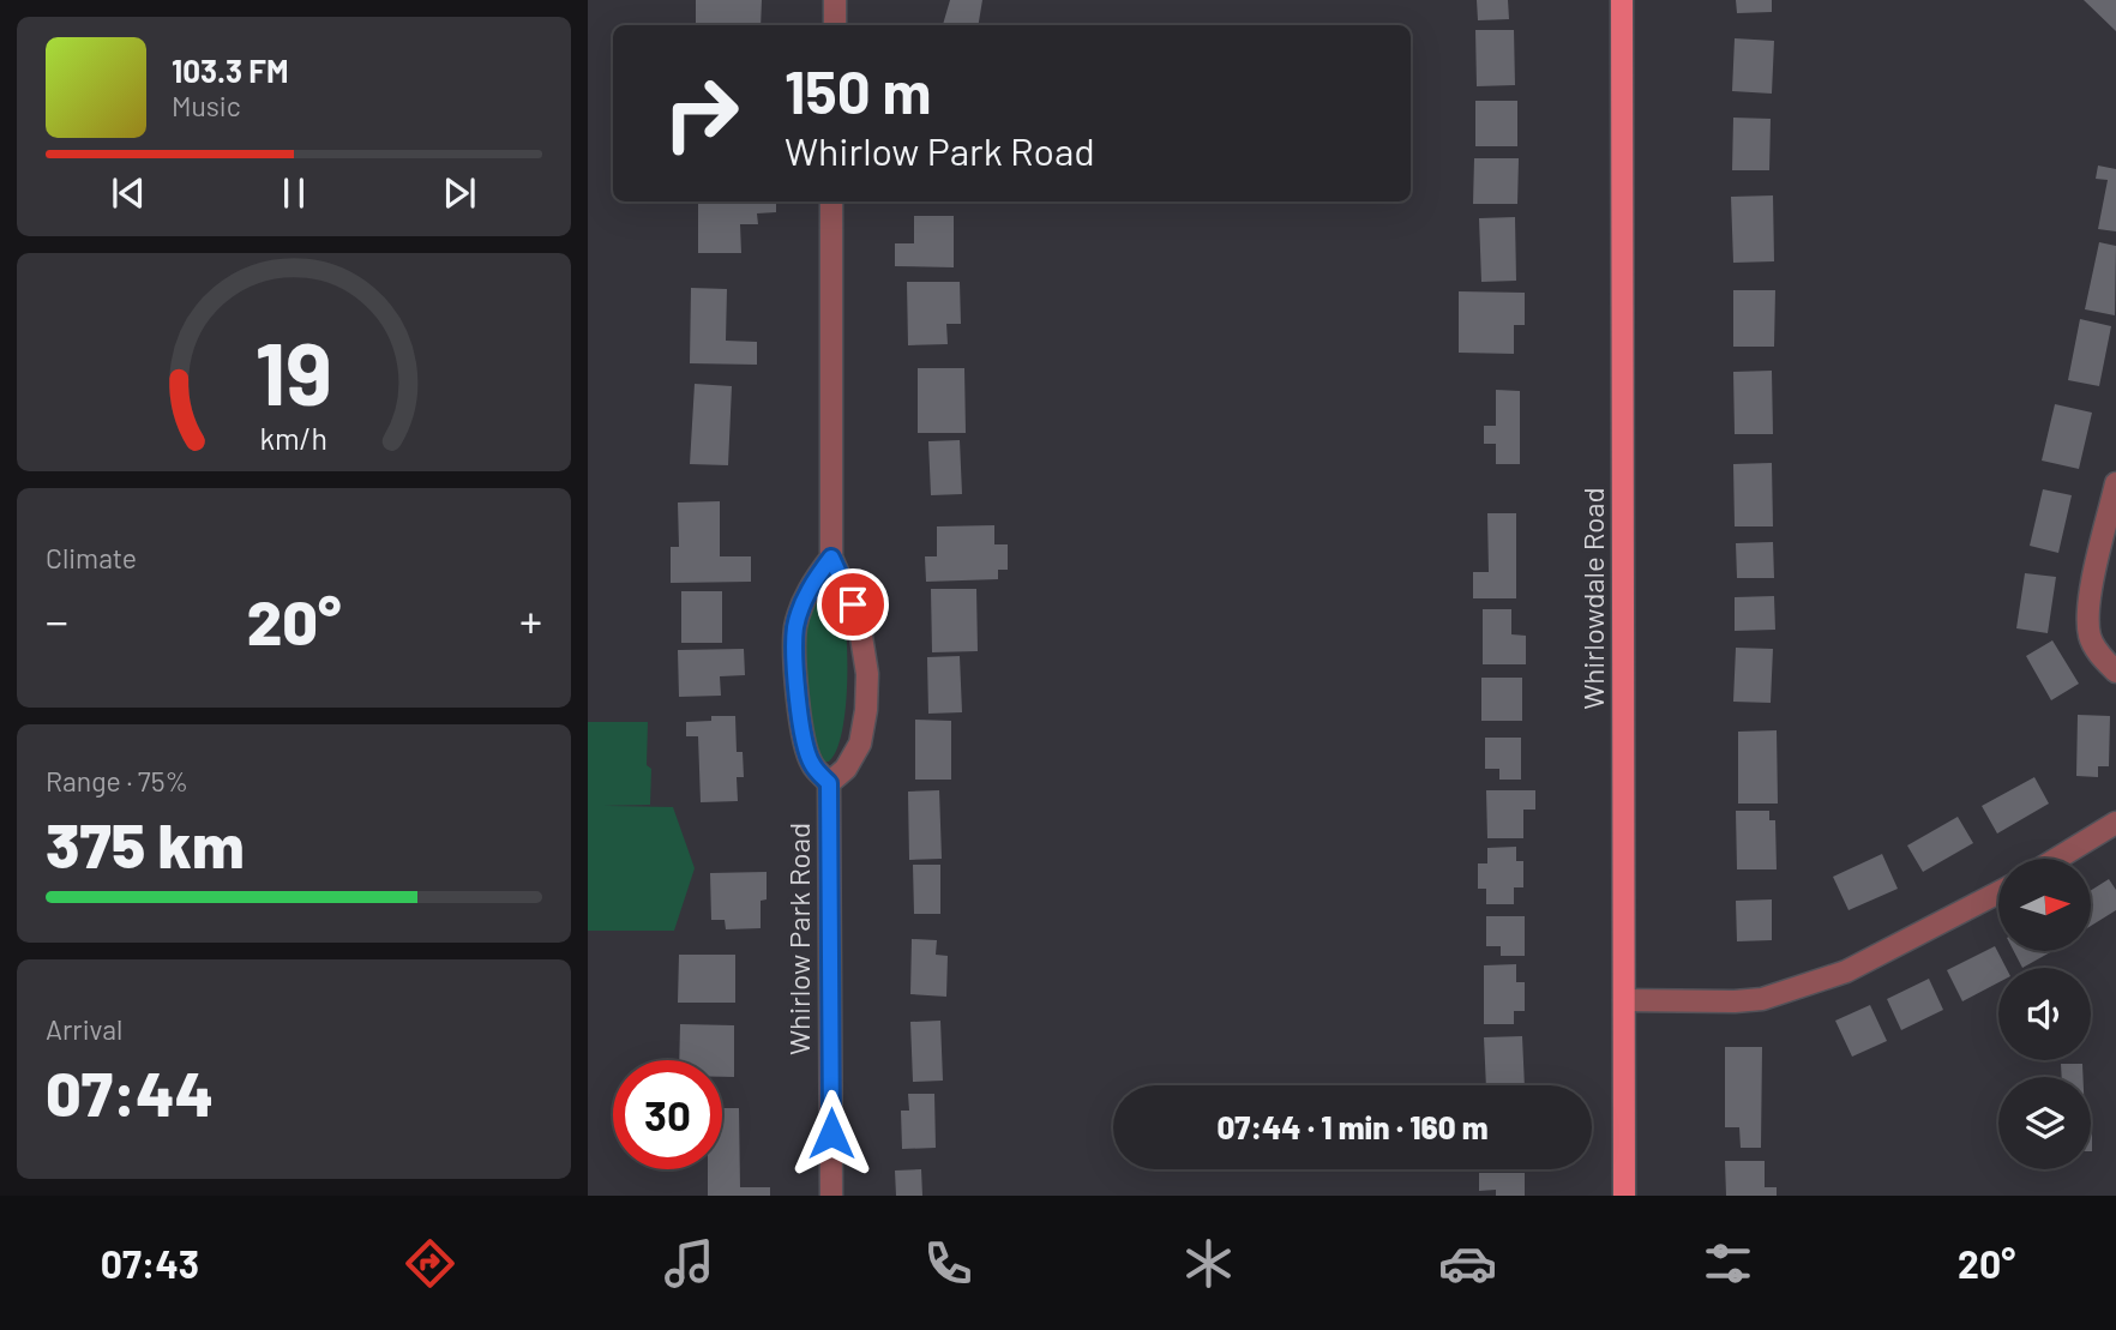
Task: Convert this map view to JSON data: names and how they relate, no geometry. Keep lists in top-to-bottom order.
{
  "streets": {
    "main road": ["Whirlowdale Road"],
    "street": ["Whirlow Park Road"]
  },
  "north": "right",
  "page": {
    "turn": ["150 m", "Whirlow Park Road"],
    "song": ["103.3 FM", "Music"],
    "tile": [
      "Climate",
      ["Range · 75%", "375 km"],
      ["Arrival", "07:44"]
    ],
    "heat": ["−", "20°", "+"],
    "limit": "30",
    "trip": "07:44 · 1 min · 160 m",
    "tabs": ["07:43", "20°"],
    "gauge": ["19", "km/h"]
  }
}
